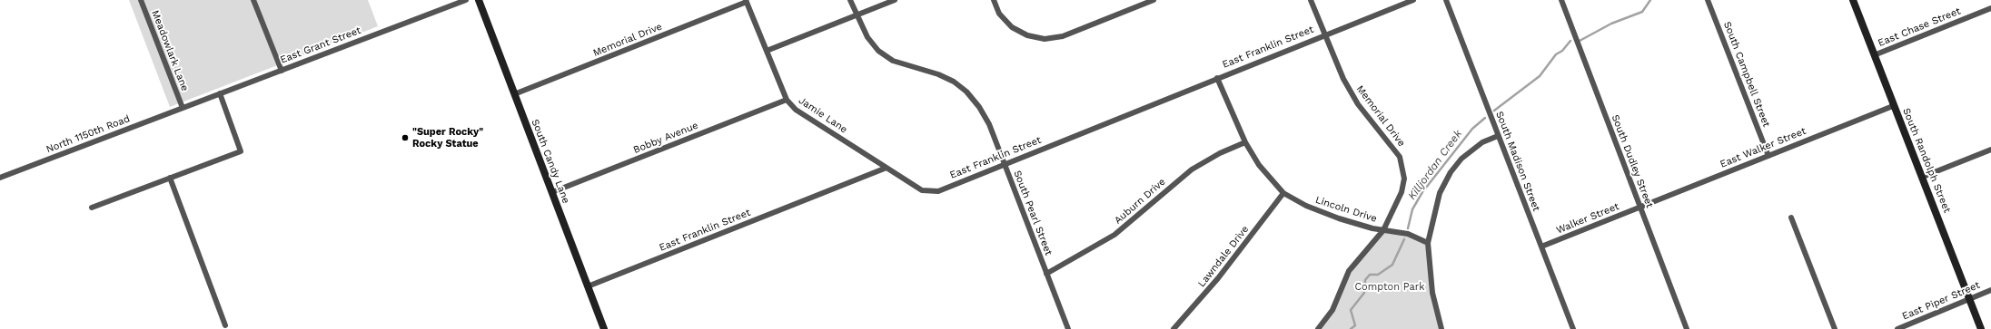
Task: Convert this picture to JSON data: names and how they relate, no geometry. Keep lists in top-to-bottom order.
{
  "streets": {
    "street": [
      "East Chase Street",
      "Memorial Drive",
      "East Grant Street",
      "East Franklin Street",
      "Meadowlark Lane",
      "South Campbell Street",
      "Jamie Lane",
      "North 1150th Road",
      "Bobby Avenue",
      "East Walker Street",
      "South Randolph Street",
      "South Candy Lane",
      "South Madison Street",
      "South Dudley Street",
      "Auburn Drive",
      "Lincoln Drive",
      "South Pearl Street",
      "Walker Street",
      "Lawndale Drive",
      "East Piper Street"
    ]
  },
  "crossings": [
    ["East Chase Street", "South Randolph Street"],
    ["Memorial Drive", "East Franklin Street"],
    ["Memorial Drive", "Jamie Lane"],
    ["Memorial Drive", "South Candy Lane"],
    ["Memorial Drive", "Lincoln Drive"],
    ["East Grant Street", "Meadowlark Lane"],
    ["East Grant Street", "North 1150th Road"],
    ["East Franklin Street", "Jamie Lane"],
    ["East Franklin Street", "South Candy Lane"],
    ["East Franklin Street", "Lincoln Drive"],
    ["East Franklin Street", "South Pearl Street"],
    ["Meadowlark Lane", "North 1150th Road"],
    ["South Campbell Street", "East Walker Street"],
    ["Jamie Lane", "Bobby Avenue"],
    ["Bobby Avenue", "South Candy Lane"],
    ["East Walker Street", "South Randolph Street"],
    ["East Walker Street", "South Dudley Street"],
    ["East Walker Street", "Walker Street"],
    ["South Randolph Street", "East Piper Street"],
    ["South Madison Street", "Walker Street"],
    ["South Dudley Street", "Walker Street"],
    ["Auburn Drive", "Lincoln Drive"],
    ["Auburn Drive", "South Pearl Street"],
    ["Lincoln Drive", "Lawndale Drive"]
  ],
  "water": ["Killjordan Creek"],
  "parks": ["Compton Park"],
  "places": ["\"Super Rocky\" Rocky Statue"]
}
